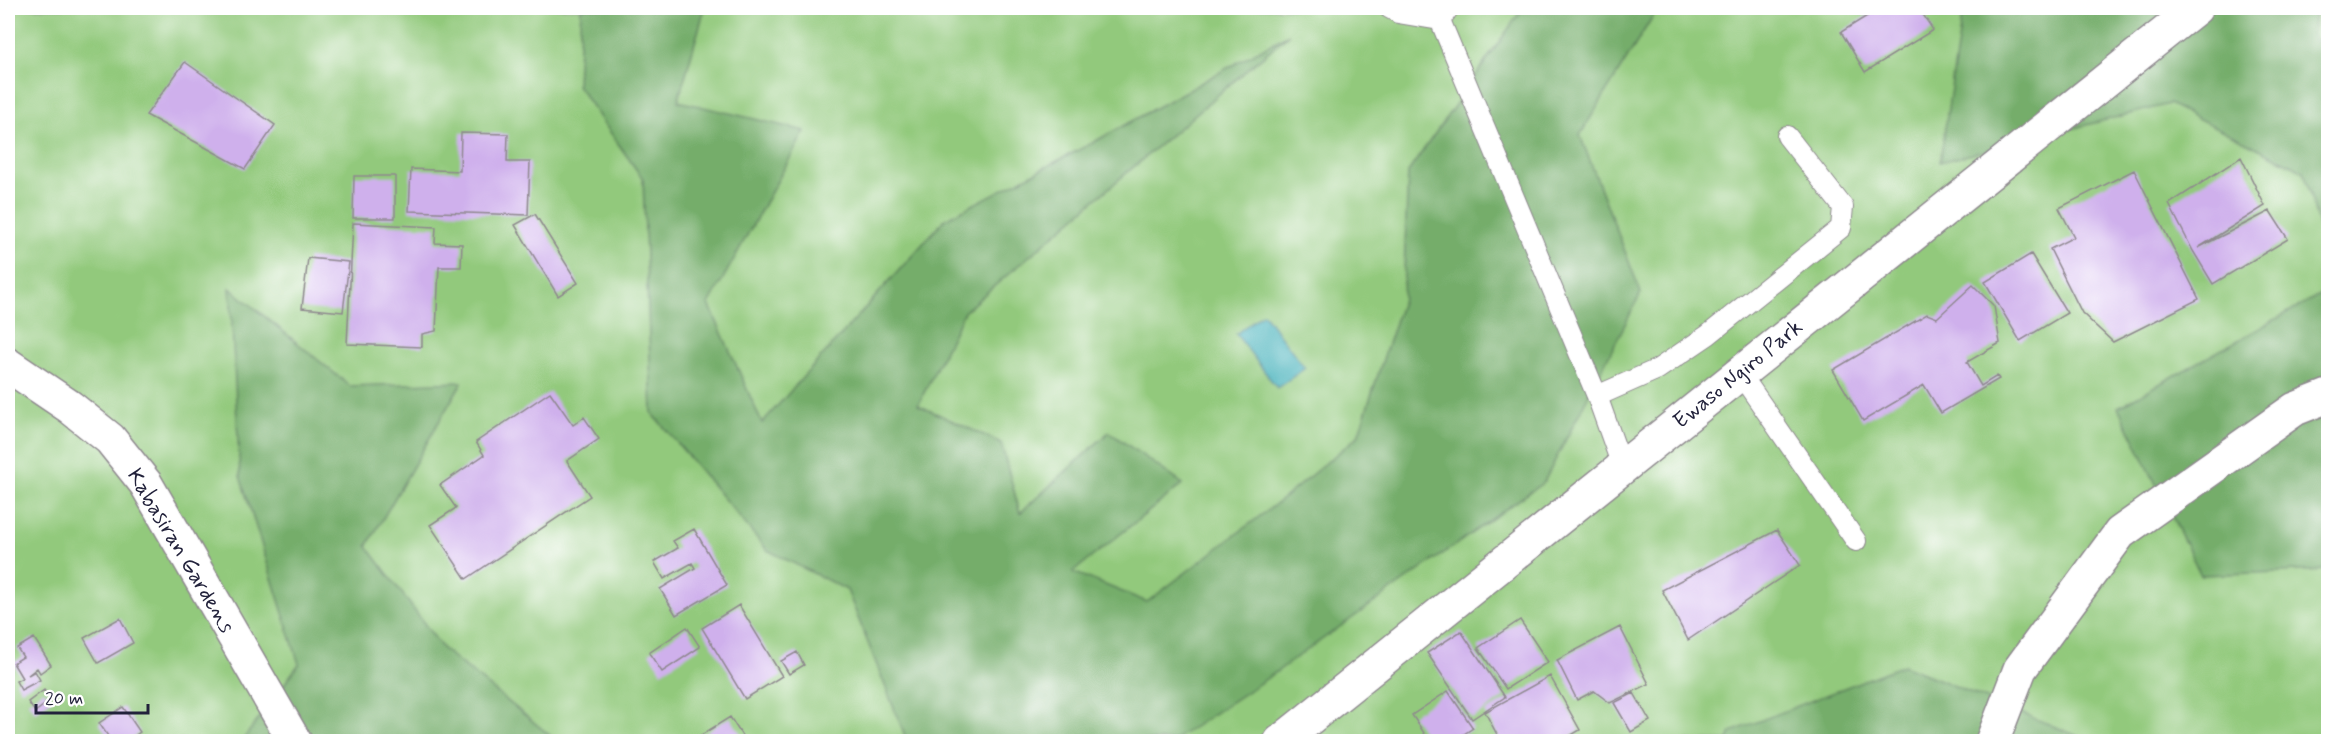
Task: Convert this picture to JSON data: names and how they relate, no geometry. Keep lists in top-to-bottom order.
{
  "streets": {
    "street": ["Ewaso Ngiro Park", "Kabasiran Gardens"]
  },
  "scale_bar": "20 m"
}
